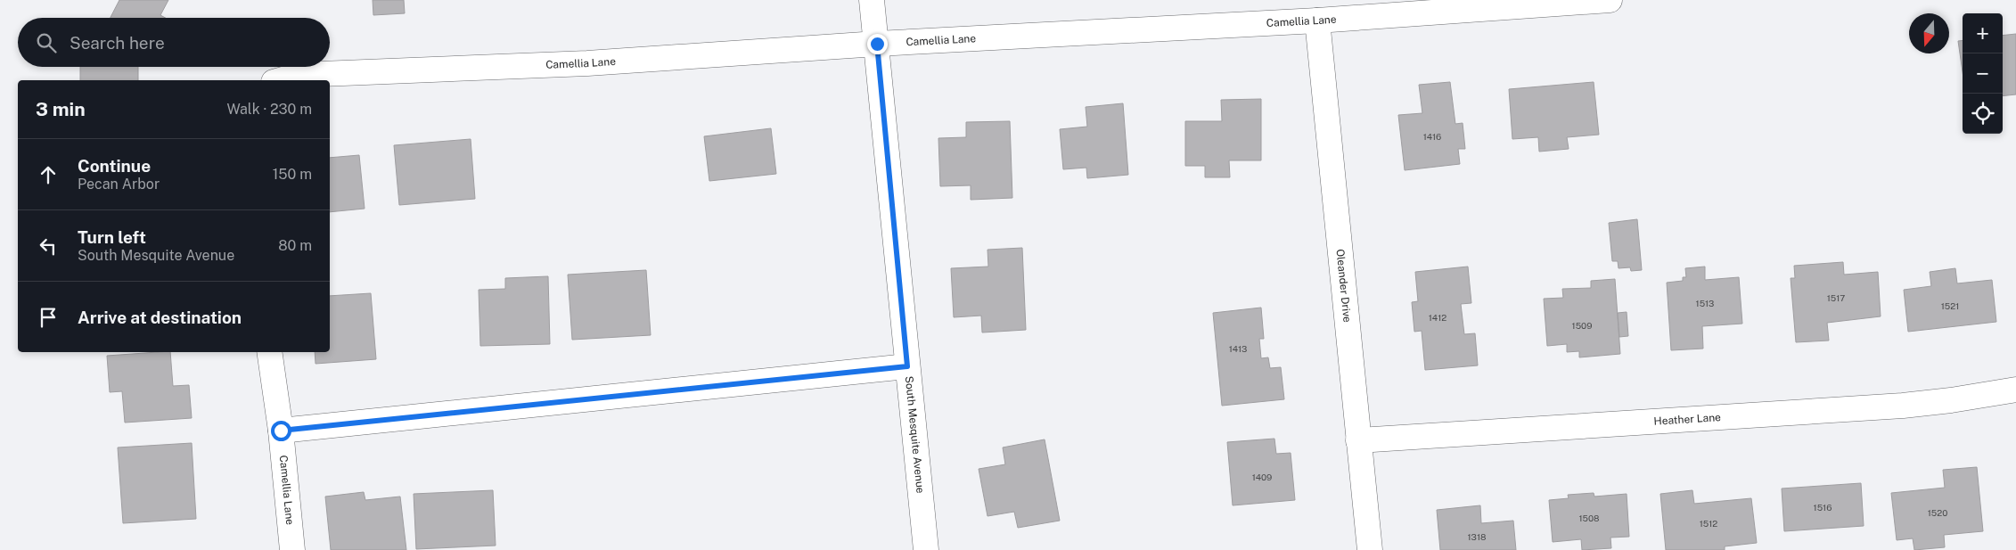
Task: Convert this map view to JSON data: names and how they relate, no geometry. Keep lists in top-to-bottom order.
{
  "streets": {
    "street": [
      "Camellia Lane",
      "Oleander Drive",
      "Heather Lane",
      "South Mesquite Avenue"
    ]
  },
  "crossings": [
    ["Camellia Lane", "Oleander Drive"],
    ["Camellia Lane", "South Mesquite Avenue"],
    ["Oleander Drive", "Heather Lane"]
  ],
  "house_numbers": [
    "1416",
    "1517",
    "1513",
    "1521",
    "1412",
    "1509",
    "1413",
    "1409",
    "1516",
    "1520",
    "1508",
    "1512",
    "1318"
  ],
  "north": "bottom",
  "page": {
    "map_buttons": ["+", "−"],
    "search": "Search here",
    "heading": ["3 min", "Walk · 230 m"],
    "list": [
      ["Continue", "Pecan Arbor", "150 m"],
      ["Turn left", "South Mesquite Avenue", "80 m"],
      "Arrive at destination"
    ]
  }
}
